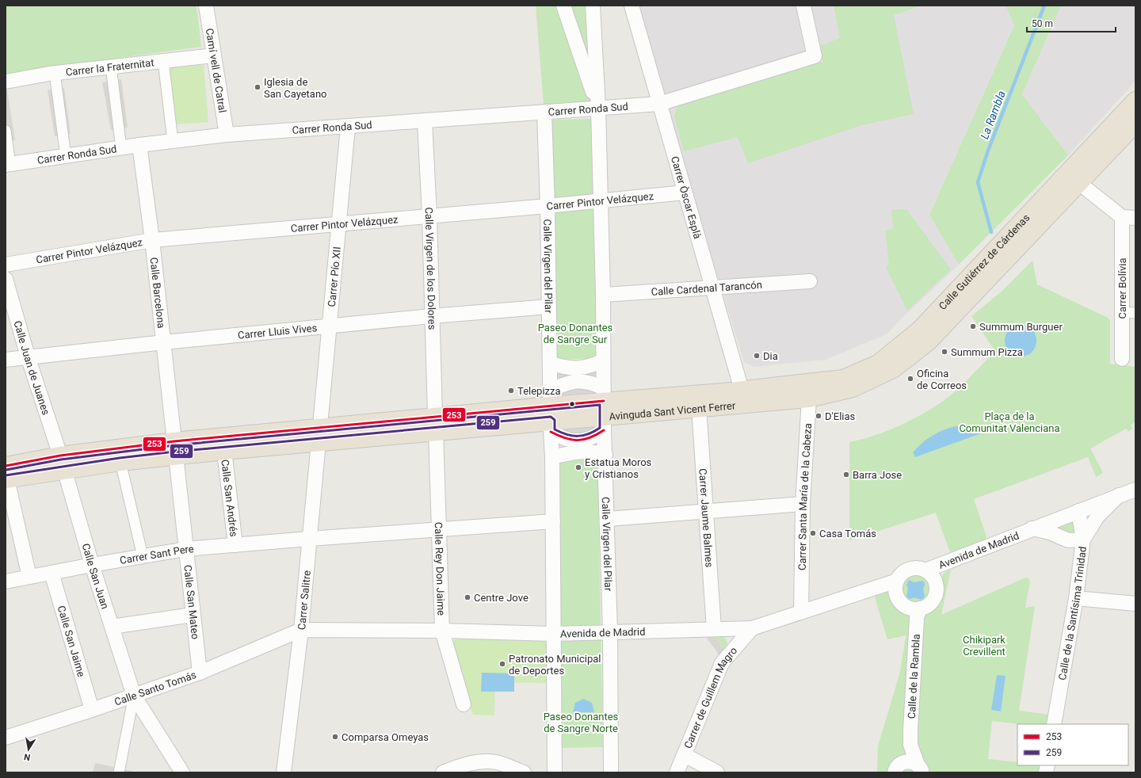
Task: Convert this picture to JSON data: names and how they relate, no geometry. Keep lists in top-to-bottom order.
{
  "streets": {
    "highway": ["Calle Gutiérrez de Cárdenas", "Avinguda Sant Vicent Ferrer"],
    "street": [
      "Carrer la Fraternitat",
      "Camí vell de Catral",
      "Carrer Ronda Sud",
      "Carrer Òscar Esplà",
      "Carrer Pintor Velázquez",
      "Calle Virgen del Pilar",
      "Calle Virgen de los Dolores",
      "Carrer Pío XII",
      "Calle Cardenal Tarancón",
      "Carrer Bolívia",
      "Calle Barcelona",
      "Carrer Lluis Vives",
      "Calle Juan de Juanes",
      "Carrer Santa María de la Cabeza",
      "Calle San Andrés",
      "Carrer Jaume Balmes",
      "Avenida de Madrid",
      "Carrer Sant Pere",
      "Calle Rey Don Jaime",
      "Calle San Juan",
      "Carrer Salitre",
      "Calle San Mateo",
      "Calle de la Santísima Trinidad",
      "Calle San Jaime",
      "Calle de la Rambla",
      "Calle Santo Tomás",
      "Carrer de Guillem Magro"
    ]
  },
  "crossings": [
    ["Carrer la Fraternitat", "Camí vell de Catral"],
    ["Camí vell de Catral", "Carrer Ronda Sud"],
    ["Carrer Ronda Sud", "Carrer Òscar Esplà"],
    ["Carrer Ronda Sud", "Calle Virgen del Pilar"],
    ["Carrer Ronda Sud", "Calle Virgen de los Dolores"],
    ["Carrer Ronda Sud", "Carrer Pío XII"],
    ["Carrer Ronda Sud", "Calle Barcelona"],
    ["Carrer Òscar Esplà", "Carrer Pintor Velázquez"],
    ["Carrer Òscar Esplà", "Calle Cardenal Tarancón"],
    ["Carrer Òscar Esplà", "Avinguda Sant Vicent Ferrer"],
    ["Carrer Pintor Velázquez", "Calle Virgen del Pilar"],
    ["Carrer Pintor Velázquez", "Calle Virgen de los Dolores"],
    ["Carrer Pintor Velázquez", "Carrer Pío XII"],
    ["Carrer Pintor Velázquez", "Calle Barcelona"],
    ["Calle Gutiérrez de Cárdenas", "Carrer Bolívia"],
    ["Calle Gutiérrez de Cárdenas", "Avinguda Sant Vicent Ferrer"],
    ["Calle Gutiérrez de Cárdenas", "Carrer Santa María de la Cabeza"],
    ["Calle Virgen del Pilar", "Calle Cardenal Tarancón"],
    ["Calle Virgen del Pilar", "Carrer Lluis Vives"],
    ["Calle Virgen del Pilar", "Avinguda Sant Vicent Ferrer"],
    ["Calle Virgen del Pilar", "Avenida de Madrid"],
    ["Calle Virgen del Pilar", "Carrer Sant Pere"],
    ["Calle Virgen de los Dolores", "Carrer Lluis Vives"],
    ["Calle Virgen de los Dolores", "Avinguda Sant Vicent Ferrer"],
    ["Calle Virgen de los Dolores", "Calle Rey Don Jaime"],
    ["Carrer Pío XII", "Carrer Lluis Vives"],
    ["Carrer Pío XII", "Avinguda Sant Vicent Ferrer"],
    ["Carrer Pío XII", "Carrer Salitre"],
    ["Calle Barcelona", "Carrer Lluis Vives"],
    ["Calle Barcelona", "Avinguda Sant Vicent Ferrer"],
    ["Calle Barcelona", "Calle San Mateo"],
    ["Carrer Lluis Vives", "Calle Juan de Juanes"],
    ["Calle Juan de Juanes", "Avinguda Sant Vicent Ferrer"],
    ["Calle Juan de Juanes", "Calle San Juan"],
    ["Avinguda Sant Vicent Ferrer", "Carrer Santa María de la Cabeza"],
    ["Avinguda Sant Vicent Ferrer", "Calle San Andrés"],
    ["Avinguda Sant Vicent Ferrer", "Carrer Jaume Balmes"],
    ["Avinguda Sant Vicent Ferrer", "Calle Rey Don Jaime"],
    ["Avinguda Sant Vicent Ferrer", "Calle San Juan"],
    ["Avinguda Sant Vicent Ferrer", "Carrer Salitre"],
    ["Avinguda Sant Vicent Ferrer", "Calle San Mateo"],
    ["Carrer Santa María de la Cabeza", "Avenida de Madrid"],
    ["Calle San Andrés", "Carrer Sant Pere"],
    ["Carrer Jaume Balmes", "Avenida de Madrid"],
    ["Avenida de Madrid", "Calle Rey Don Jaime"],
    ["Avenida de Madrid", "Carrer Salitre"],
    ["Avenida de Madrid", "Calle de la Santísima Trinidad"],
    ["Avenida de Madrid", "Calle de la Rambla"],
    ["Avenida de Madrid", "Calle Santo Tomás"],
    ["Avenida de Madrid", "Carrer de Guillem Magro"],
    ["Carrer Sant Pere", "Calle Rey Don Jaime"],
    ["Carrer Sant Pere", "Calle San Juan"],
    ["Carrer Sant Pere", "Carrer Salitre"],
    ["Carrer Sant Pere", "Calle San Mateo"],
    ["Carrer Sant Pere", "Calle San Jaime"],
    ["Calle San Juan", "Calle Santo Tomás"],
    ["Carrer Salitre", "Calle Santo Tomás"],
    ["Calle San Mateo", "Calle Santo Tomás"],
    ["Calle San Jaime", "Calle Santo Tomás"]
  ],
  "water": ["La Rambla"],
  "parks": [
    "Paseo Donantes de Sangre Sur",
    "Plaça de la Comunitat Valenciana",
    "Chikipark Crevillent",
    "Paseo Donantes de Sangre Norte"
  ],
  "places": [
    "Iglesia de San Cayetano",
    "Summum Burguer",
    "Summum Pizza",
    "Dia",
    "Oficina de Correos",
    "Telepizza",
    "D'Elias",
    "Estatua Moros y Cristianos",
    "Barra Jose",
    "Casa Tomás",
    "Centre Jove",
    "Patronato Municipal de Deportes",
    "Comparsa Omeyas"
  ],
  "lines": ["transit line 253", "transit line 259"],
  "legend": ["253", "259"],
  "scale_bar": "50 m",
  "north": "bottom"
}
